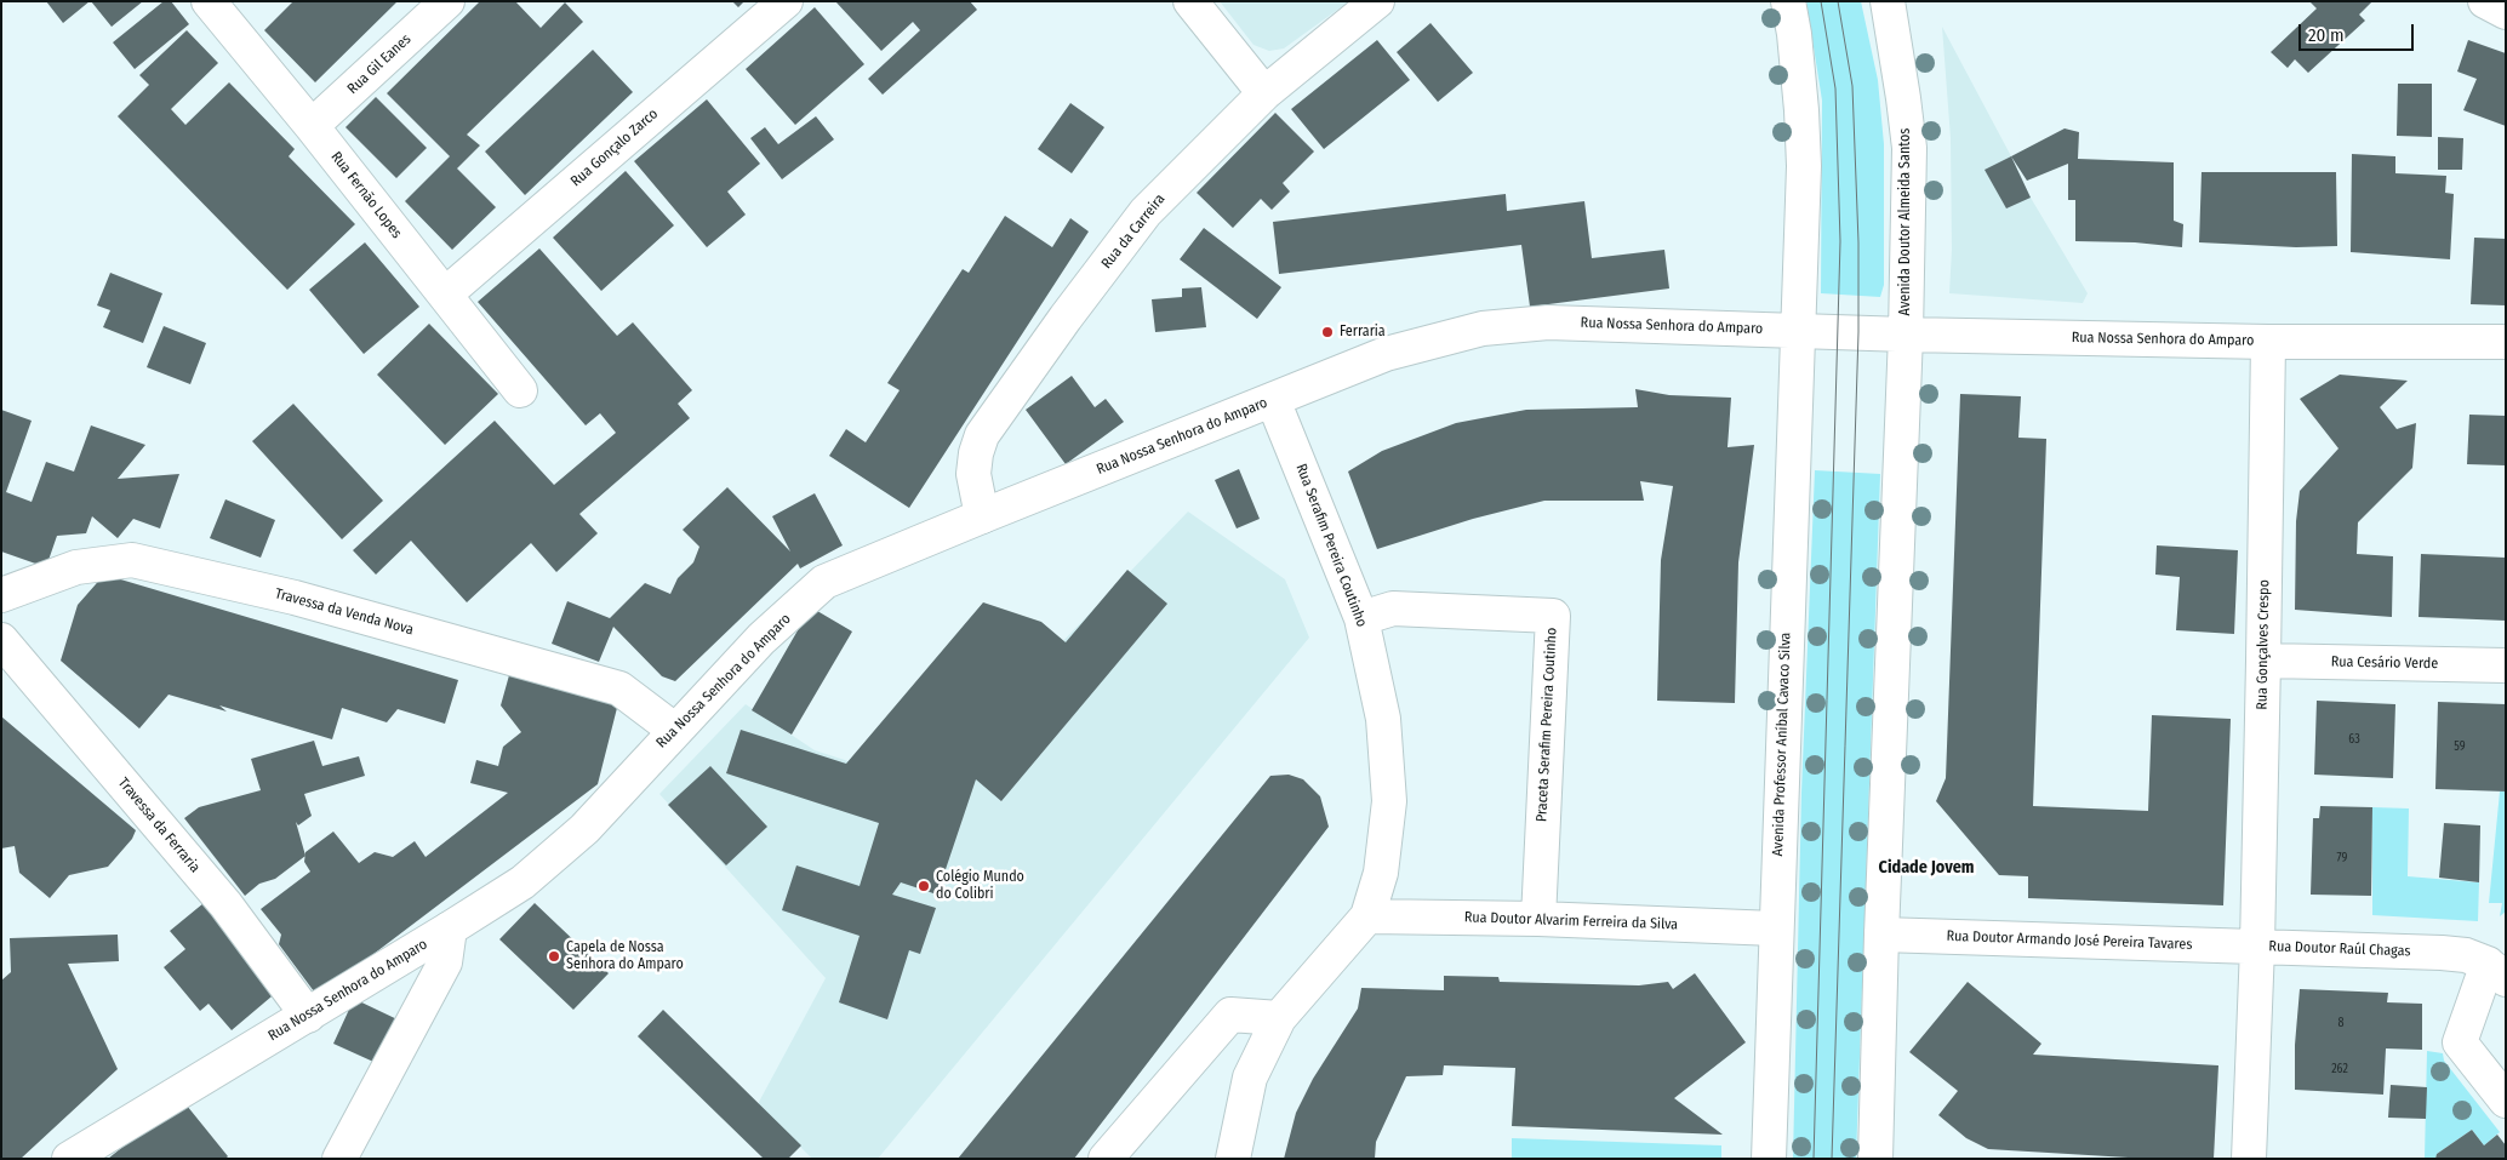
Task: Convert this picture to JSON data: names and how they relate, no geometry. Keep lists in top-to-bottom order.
{
  "streets": {
    "street": [
      "Rua Gil Eanes",
      "Rua Gonçalo Zarco",
      "Rua Fernão Lopes",
      "Avenida Doutor Almeida Santos",
      "Rua da Carreira",
      "Rua Nossa Senhora do Amparo",
      "Rua Serafim Pereira Coutinho",
      "Travessa da Venda Nova",
      "Rua Gonçalves Crespo",
      "Rua Cesário Verde",
      "Praceta Serafim Pereira Coutinho",
      "Avenida Professor Aníbal Cavaco Silva",
      "Travessa da Ferraria",
      "Rua Doutor Alvarim Ferreira da Silva",
      "Rua Doutor Armando José Pereira Tavares",
      "Rua Doutor Raúl Chagas"
    ]
  },
  "crossings": [
    ["Rua Gil Eanes", "Rua Fernão Lopes"],
    ["Rua Gonçalo Zarco", "Rua Fernão Lopes"],
    ["Avenida Doutor Almeida Santos", "Rua Nossa Senhora do Amparo"],
    ["Rua da Carreira", "Rua Nossa Senhora do Amparo"],
    ["Rua Nossa Senhora do Amparo", "Rua Serafim Pereira Coutinho"],
    ["Rua Nossa Senhora do Amparo", "Travessa da Venda Nova"],
    ["Rua Nossa Senhora do Amparo", "Rua Gonçalves Crespo"],
    ["Rua Nossa Senhora do Amparo", "Avenida Professor Aníbal Cavaco Silva"],
    ["Rua Nossa Senhora do Amparo", "Travessa da Ferraria"],
    ["Rua Serafim Pereira Coutinho", "Praceta Serafim Pereira Coutinho"],
    ["Rua Serafim Pereira Coutinho", "Rua Doutor Alvarim Ferreira da Silva"],
    ["Rua Gonçalves Crespo", "Rua Cesário Verde"],
    ["Rua Gonçalves Crespo", "Rua Doutor Armando José Pereira Tavares"],
    ["Rua Gonçalves Crespo", "Rua Doutor Raúl Chagas"],
    ["Praceta Serafim Pereira Coutinho", "Rua Doutor Alvarim Ferreira da Silva"],
    ["Avenida Professor Aníbal Cavaco Silva", "Rua Doutor Alvarim Ferreira da Silva"],
    ["Rua Doutor Armando José Pereira Tavares", "Rua Doutor Raúl Chagas"]
  ],
  "districts": ["Cidade Jovem"],
  "places": ["Ferraria", "Colégio Mundo do Colibri", "Capela de Nossa Senhora do Amparo"],
  "house_numbers": [
    "63",
    "59",
    "79",
    "8",
    "262"
  ],
  "scale_bar": "20 m"
}
